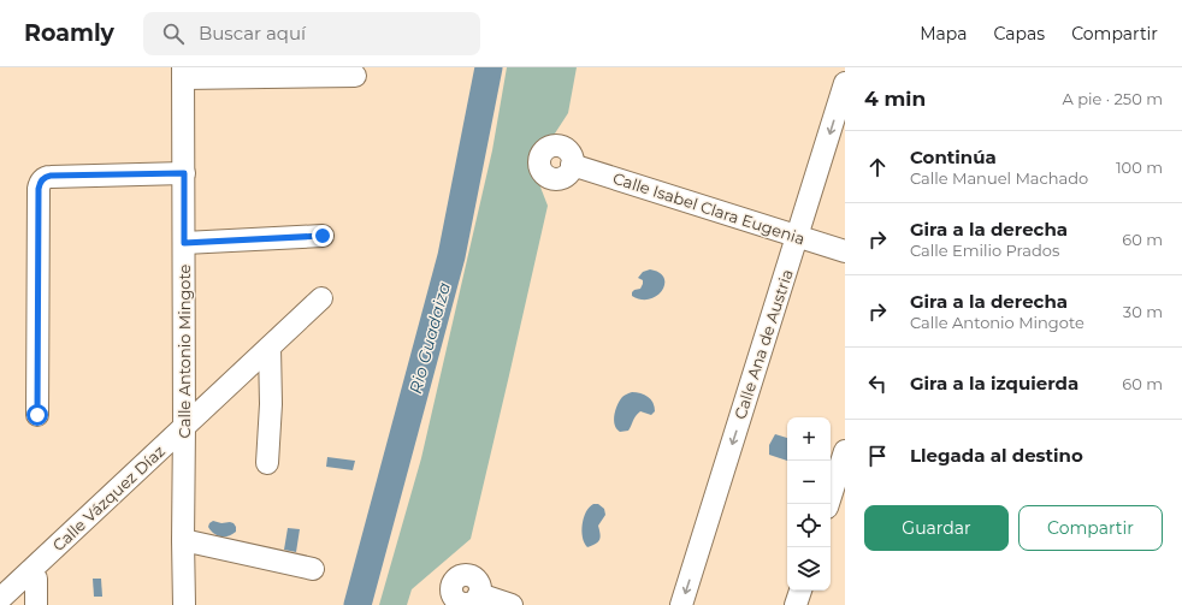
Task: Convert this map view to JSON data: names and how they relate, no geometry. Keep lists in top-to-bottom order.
{
  "streets": {
    "street": [
      "Calle Isabel Clara Eugenia",
      "Calle Ana de Austria",
      "Calle Antonio Mingote",
      "Calle Vázquez Díaz"
    ]
  },
  "crossings": [
    ["Calle Isabel Clara Eugenia", "Calle Ana de Austria"],
    ["Calle Antonio Mingote", "Calle Vázquez Díaz"]
  ],
  "one_way": ["Calle Ana de Austria"],
  "water": ["Rio Guadaiza"],
  "page": {
    "header": "Roamly",
    "search": "Buscar aquí",
    "nav": ["Mapa", "Capas", "Compartir"],
    "heading": ["4 min", "A pie · 250 m"],
    "list": [
      ["Continúa", "Calle Manuel Machado", "100 m"],
      ["Gira a la derecha", "Calle Emilio Prados", "60 m"],
      ["Gira a la derecha", "Calle Antonio Mingote", "30 m"],
      ["Gira a la izquierda", "60 m"],
      "Llegada al destino"
    ],
    "map_buttons": ["+", "−"],
    "buttons": ["Guardar", "Compartir"]
  }
}
